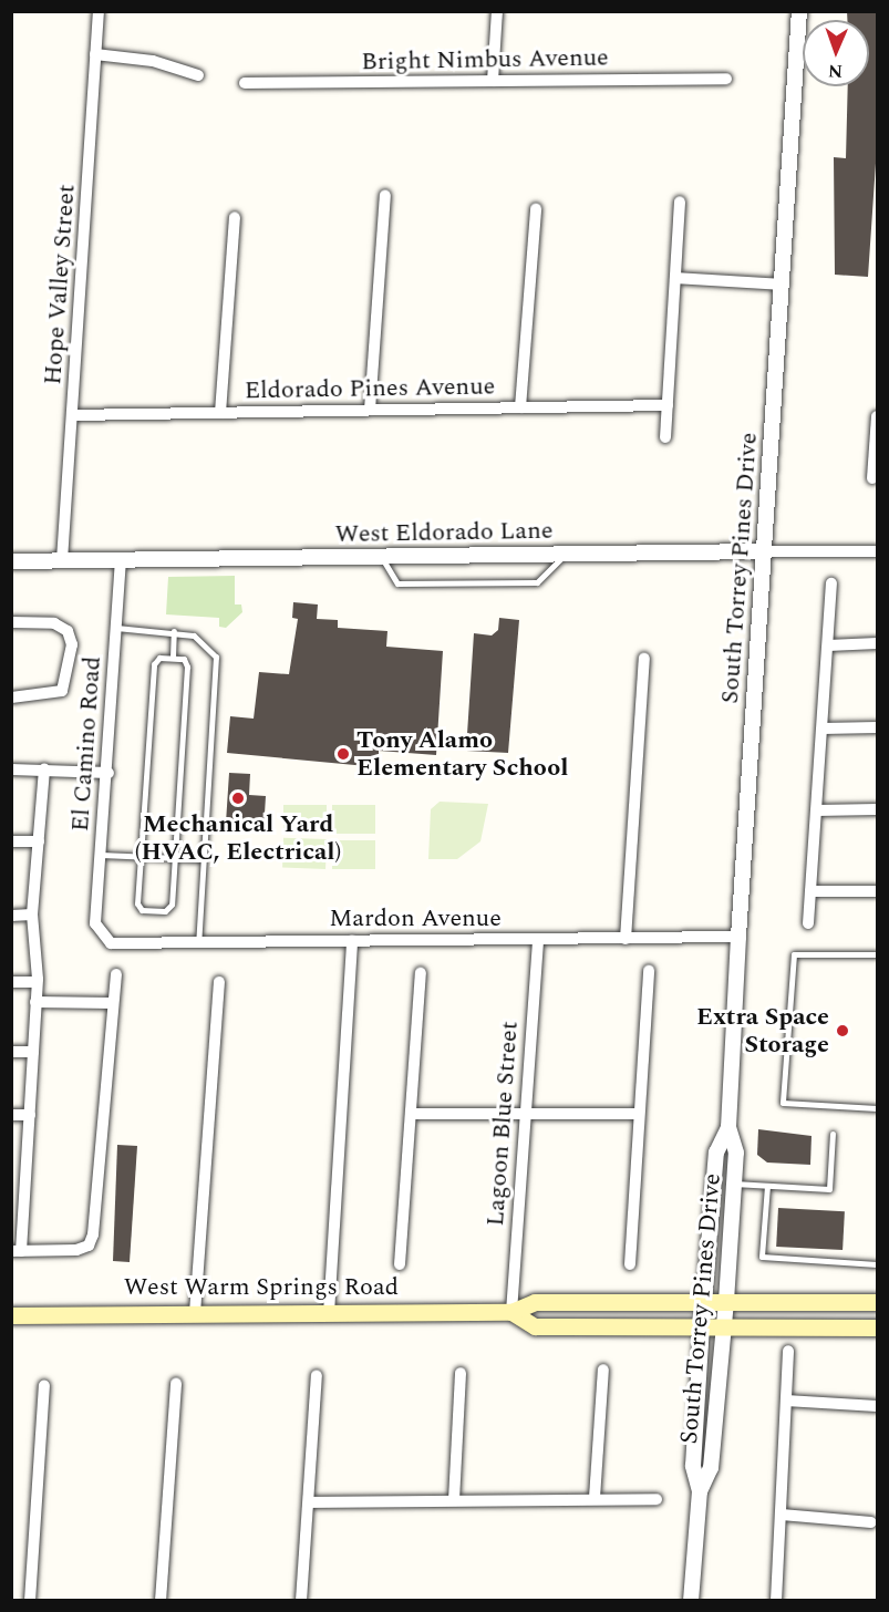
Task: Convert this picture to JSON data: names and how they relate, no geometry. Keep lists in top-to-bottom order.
{
  "streets": {
    "main road": ["West Warm Springs Road"],
    "street": [
      "Bright Nimbus Avenue",
      "Hope Valley Street",
      "Eldorado Pines Avenue",
      "West Eldorado Lane",
      "South Torrey Pines Drive",
      "El Camino Road",
      "Mardon Avenue",
      "Lagoon Blue Street"
    ]
  },
  "crossings": [
    ["Hope Valley Street", "Eldorado Pines Avenue"],
    ["Hope Valley Street", "West Eldorado Lane"],
    ["West Eldorado Lane", "South Torrey Pines Drive"],
    ["West Eldorado Lane", "El Camino Road"],
    ["South Torrey Pines Drive", "Mardon Avenue"],
    ["South Torrey Pines Drive", "West Warm Springs Road"],
    ["El Camino Road", "Mardon Avenue"],
    ["Mardon Avenue", "Lagoon Blue Street"],
    ["Lagoon Blue Street", "West Warm Springs Road"]
  ],
  "places": ["Tony Alamo Elementary School", "Mechanical Yard (HVAC, Electrical)", "Extra Space Storage"],
  "north": "bottom"
}
